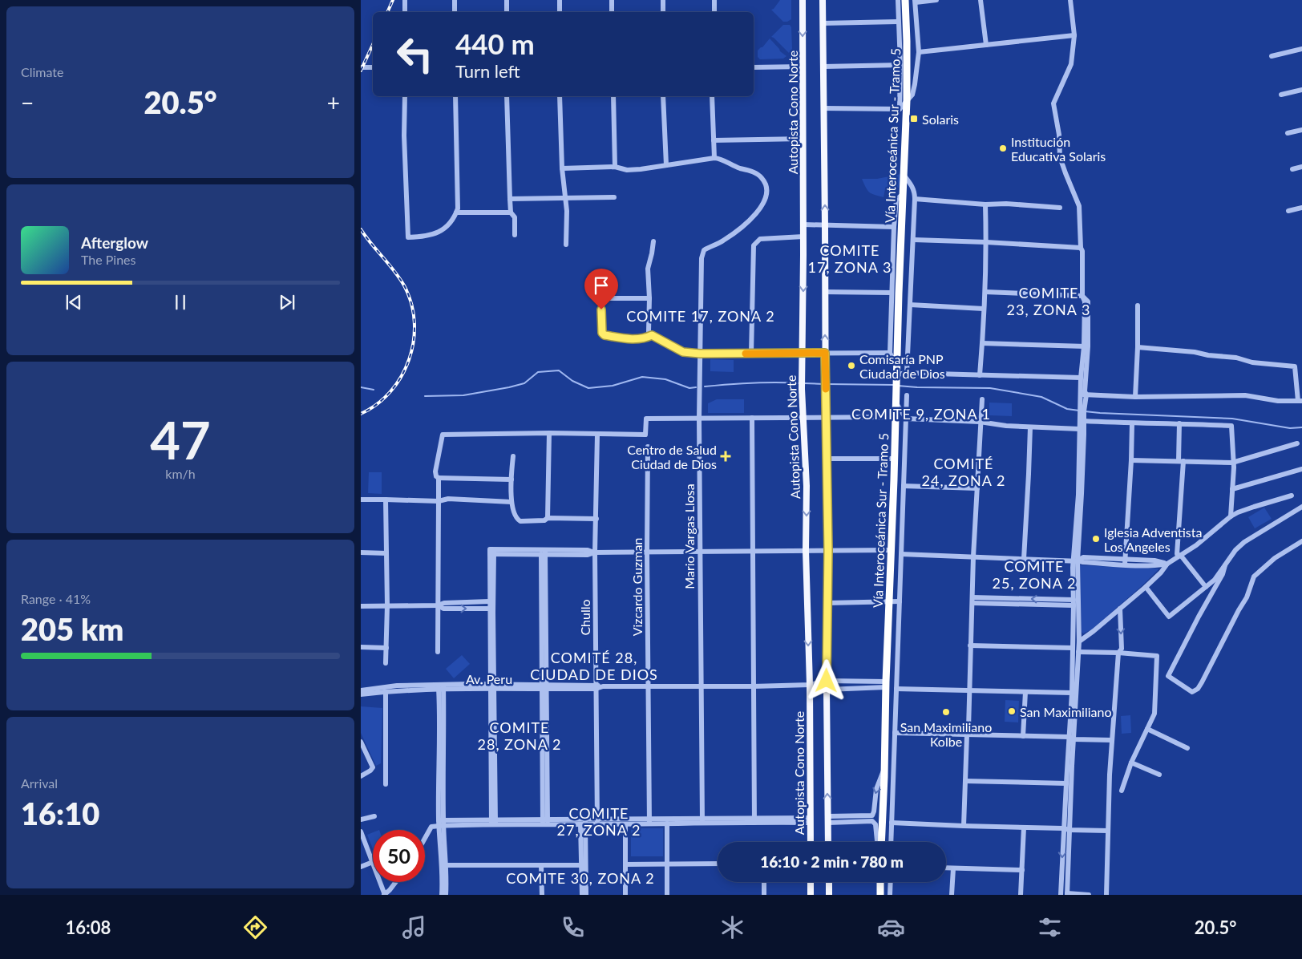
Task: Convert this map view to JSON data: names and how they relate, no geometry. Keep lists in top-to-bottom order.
{
  "streets": {
    "highway": ["Vía Interoceánica Sur - Tramo 5"],
    "main road": ["Autopista Cono Norte"],
    "street": ["Mario Vargas Llosa", "Vizcardo Guzman", "Chullo"]
  },
  "districts": [
    "COMITE 17, ZONA 3",
    "COMITE 23, ZONA 3",
    "COMITE 17, ZONA 2",
    "COMITE 9, ZONA 1",
    "COMITÉ 24, ZONA 2",
    "COMITE 25, ZONA 2",
    "COMITÉ 28, CIUDAD DE DIOS",
    "COMITE 28, ZONA 2",
    "COMITE 27, ZONA 2",
    "COMITE 30, ZONA 2"
  ],
  "places": {
    "transit": ["Solaris"],
    "other": [
      "Institución Educativa Solaris",
      "Comisaría PNP Ciudad de Dios",
      "Iglesia Adventista Los Angeles",
      "San Maximiliano",
      "San Maximiliano Kolbe"
    ],
    "health": ["Centro de Salud Ciudad de Dios"]
  },
  "page": {
    "tile": [
      "Climate",
      ["47", "km/h"],
      ["Range · 41%", "205 km"],
      ["Arrival", "16:10"]
    ],
    "turn": ["440 m", "Turn left"],
    "heat": ["−", "20.5°", "+"],
    "song": ["Afterglow", "The Pines"],
    "limit": "50",
    "trip": "16:10 · 2 min · 780 m",
    "tabs": ["16:08", "20.5°"]
  }
}
